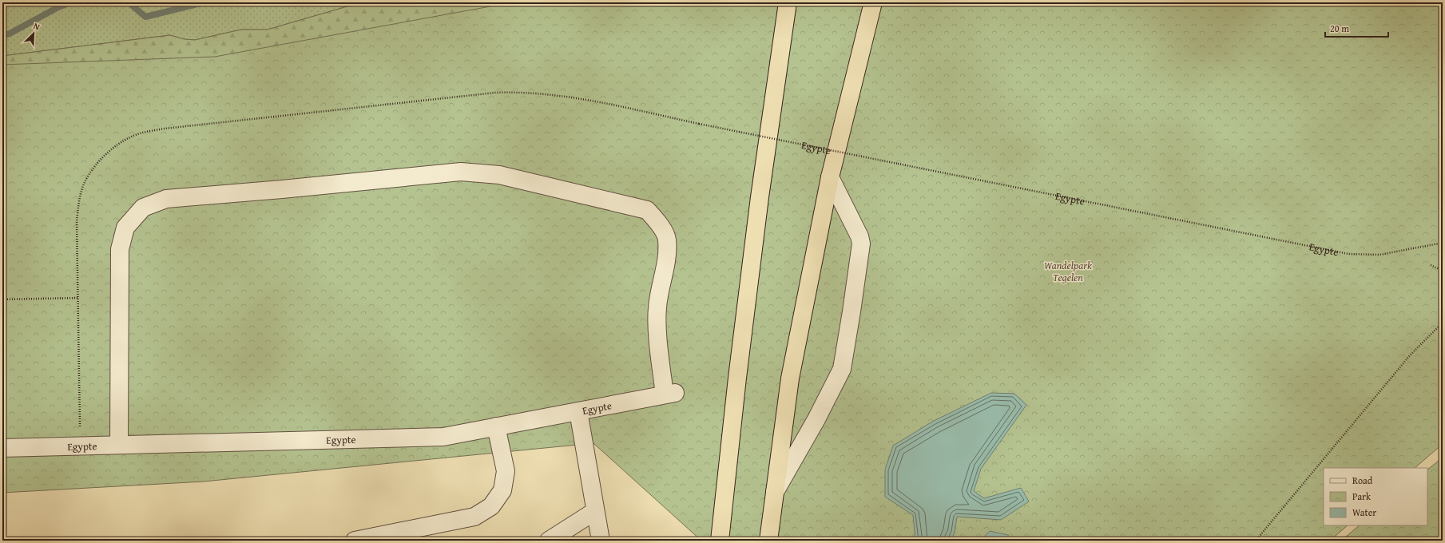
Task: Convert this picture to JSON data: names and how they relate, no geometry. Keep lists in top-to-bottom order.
{
  "streets": {
    "street": ["Egypte"]
  },
  "parks": ["Wandelpark Tegelen"],
  "legend": ["Road", "Park", "Water"],
  "scale_bar": "20 m",
  "north": "top right"
}
